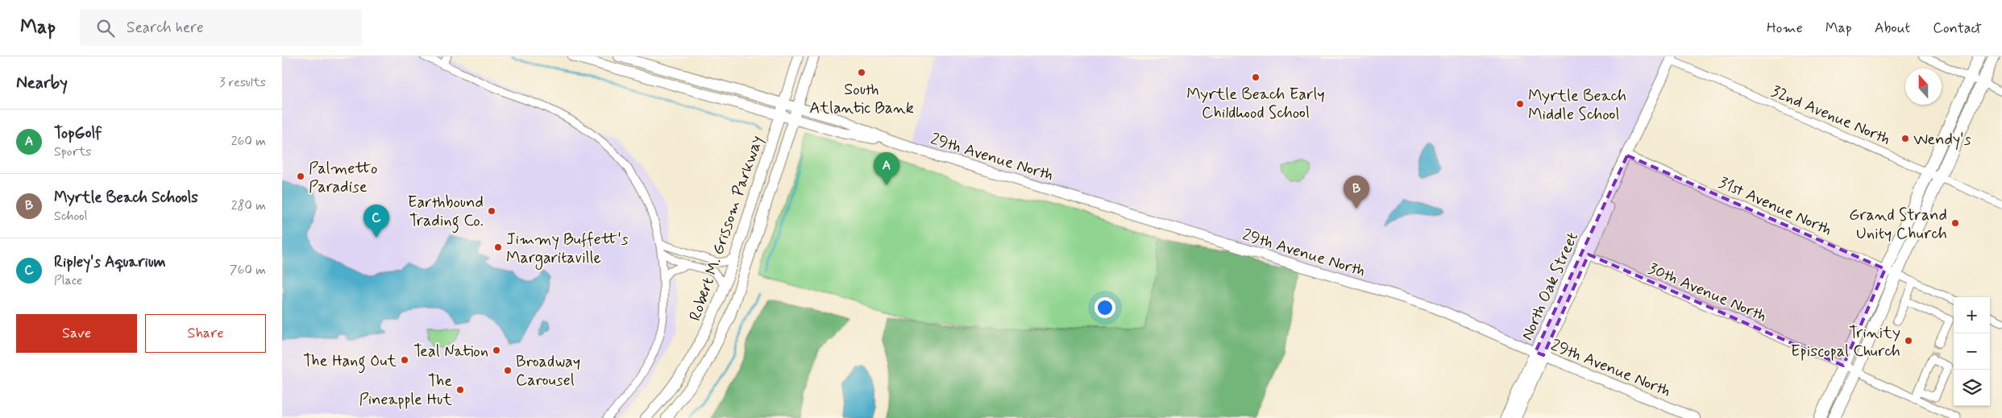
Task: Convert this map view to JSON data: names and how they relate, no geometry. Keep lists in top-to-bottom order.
{
  "streets": {
    "main road": ["29th Avenue North", "Robert M. Grissom Parkway", "North Oak Street"],
    "street": ["32nd Avenue North", "31st Avenue North", "30th Avenue North"]
  },
  "crossings": [
    ["32nd Avenue North", "North Oak Street"],
    ["29th Avenue North", "Robert M. Grissom Parkway"],
    ["29th Avenue North", "North Oak Street"],
    ["31st Avenue North", "North Oak Street"],
    ["North Oak Street", "30th Avenue North"]
  ],
  "places": [
    "South Atlantic Bank",
    "Myrtle Beach Early Childhood School",
    "Myrtle Beach Middle School",
    "Wendy's",
    "Palmetto Paradise",
    "Earthbound Trading Co.",
    "Grand Strand Unity Church",
    "Jimmy Buffett's Margaritaville",
    "Trinity Episcopal Church",
    "Teal Nation",
    "The Hang Out",
    "Broadway Carousel",
    "The Pineapple Hut"
  ],
  "north": "top",
  "page": {
    "header": "Map",
    "search": "Search here",
    "nav": [
      "Home",
      "Map",
      "About",
      "Contact"
    ],
    "heading": ["Nearby", "3 results"],
    "list": [
      {
        "mark": "A",
        "name": "TopGolf",
        "note": "Sports",
        "value": "260 m"
      },
      {
        "mark": "B",
        "name": "Myrtle Beach Schools",
        "note": "School",
        "value": "280 m"
      },
      {
        "mark": "C",
        "name": "Ripley's Aquarium",
        "note": "Place",
        "value": "760 m"
      }
    ],
    "pins": ["A", "B", "C"],
    "map_buttons": ["+", "−"],
    "buttons": ["Save", "Share"]
  }
}
